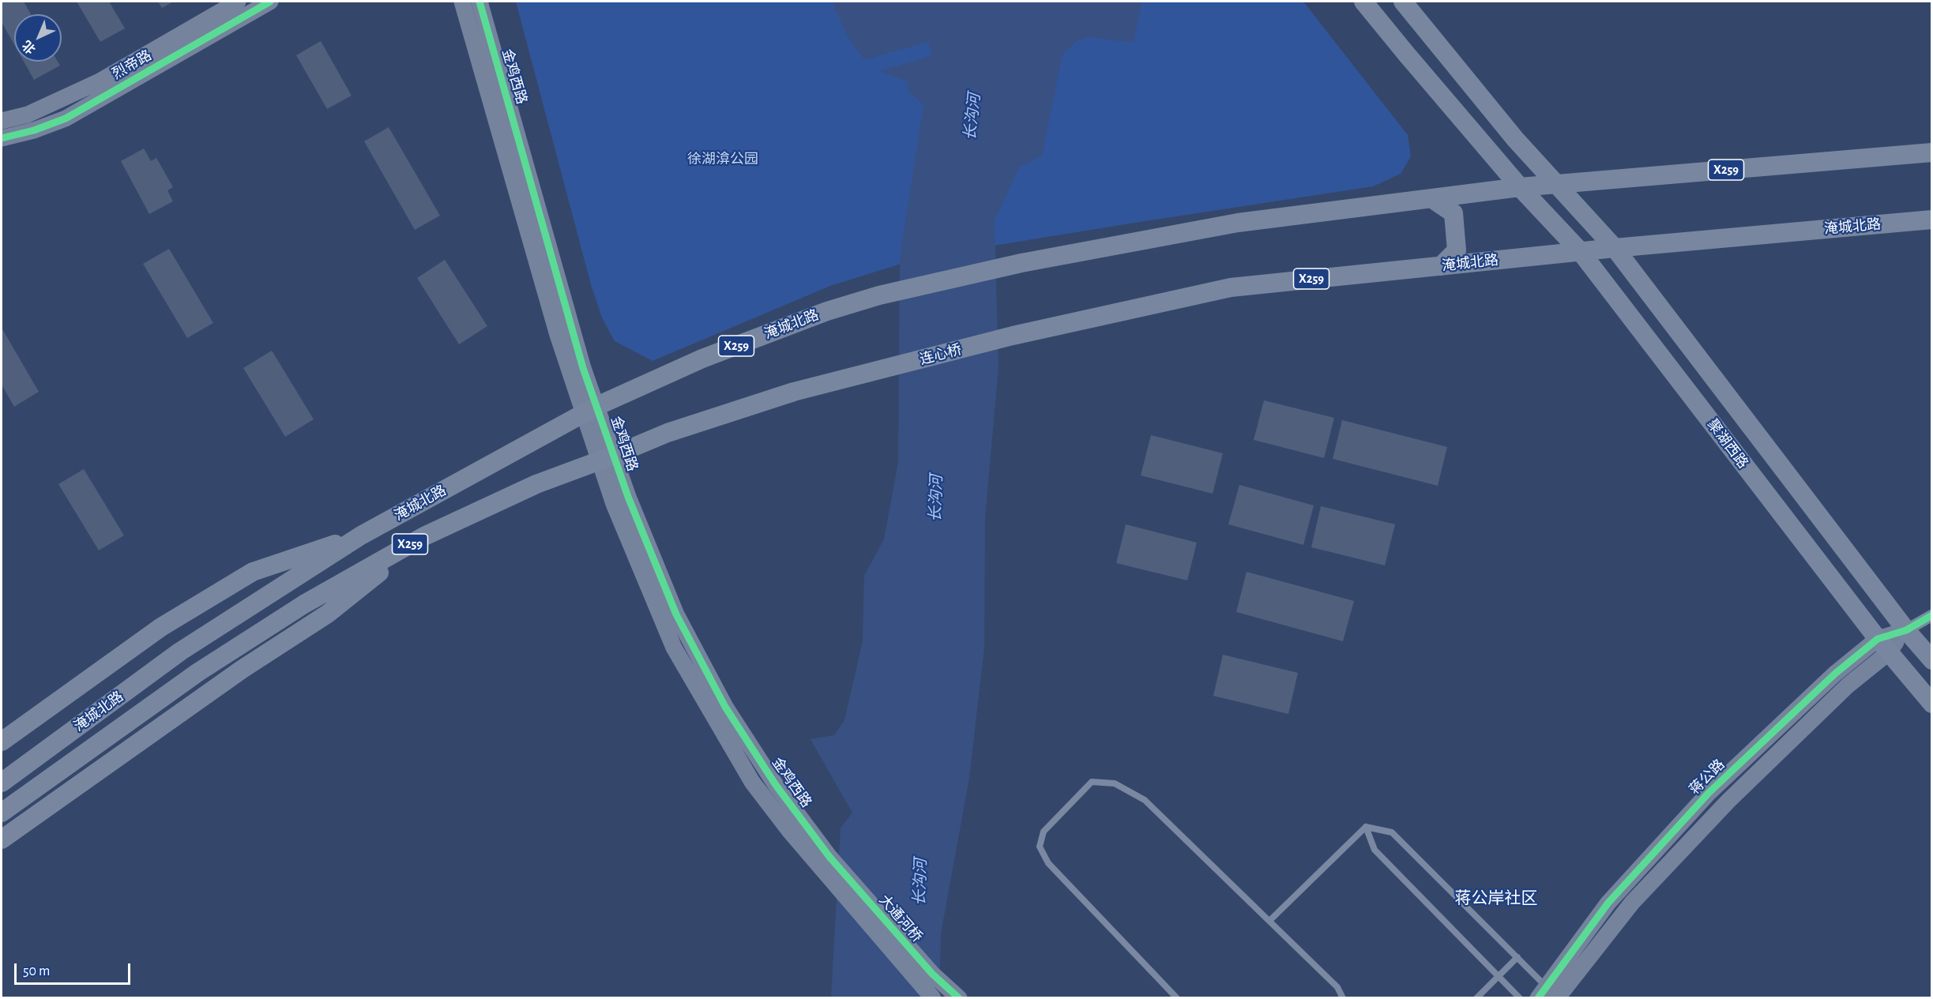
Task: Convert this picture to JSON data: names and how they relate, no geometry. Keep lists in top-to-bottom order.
{
  "streets": {
    "main road": [
      "X259",
      "淹城北路",
      "连心桥",
      "聚湖西路"
    ],
    "street": [
      "烈帝路",
      "金鸡西路",
      "蒋公路",
      "大通河桥"
    ]
  },
  "crossings": [
    ["金鸡西路", "淹城北路"],
    ["金鸡西路", "大通河桥"],
    ["X259", "淹城北路"],
    ["X259", "聚湖西路"],
    ["淹城北路", "连心桥"],
    ["淹城北路", "聚湖西路"],
    ["聚湖西路", "蒋公路"]
  ],
  "districts": ["蒋公岸社区"],
  "water": ["长沟河"],
  "parks": ["徐湖渰公园"],
  "scale_bar": "50 m",
  "north": "bottom left"
}
